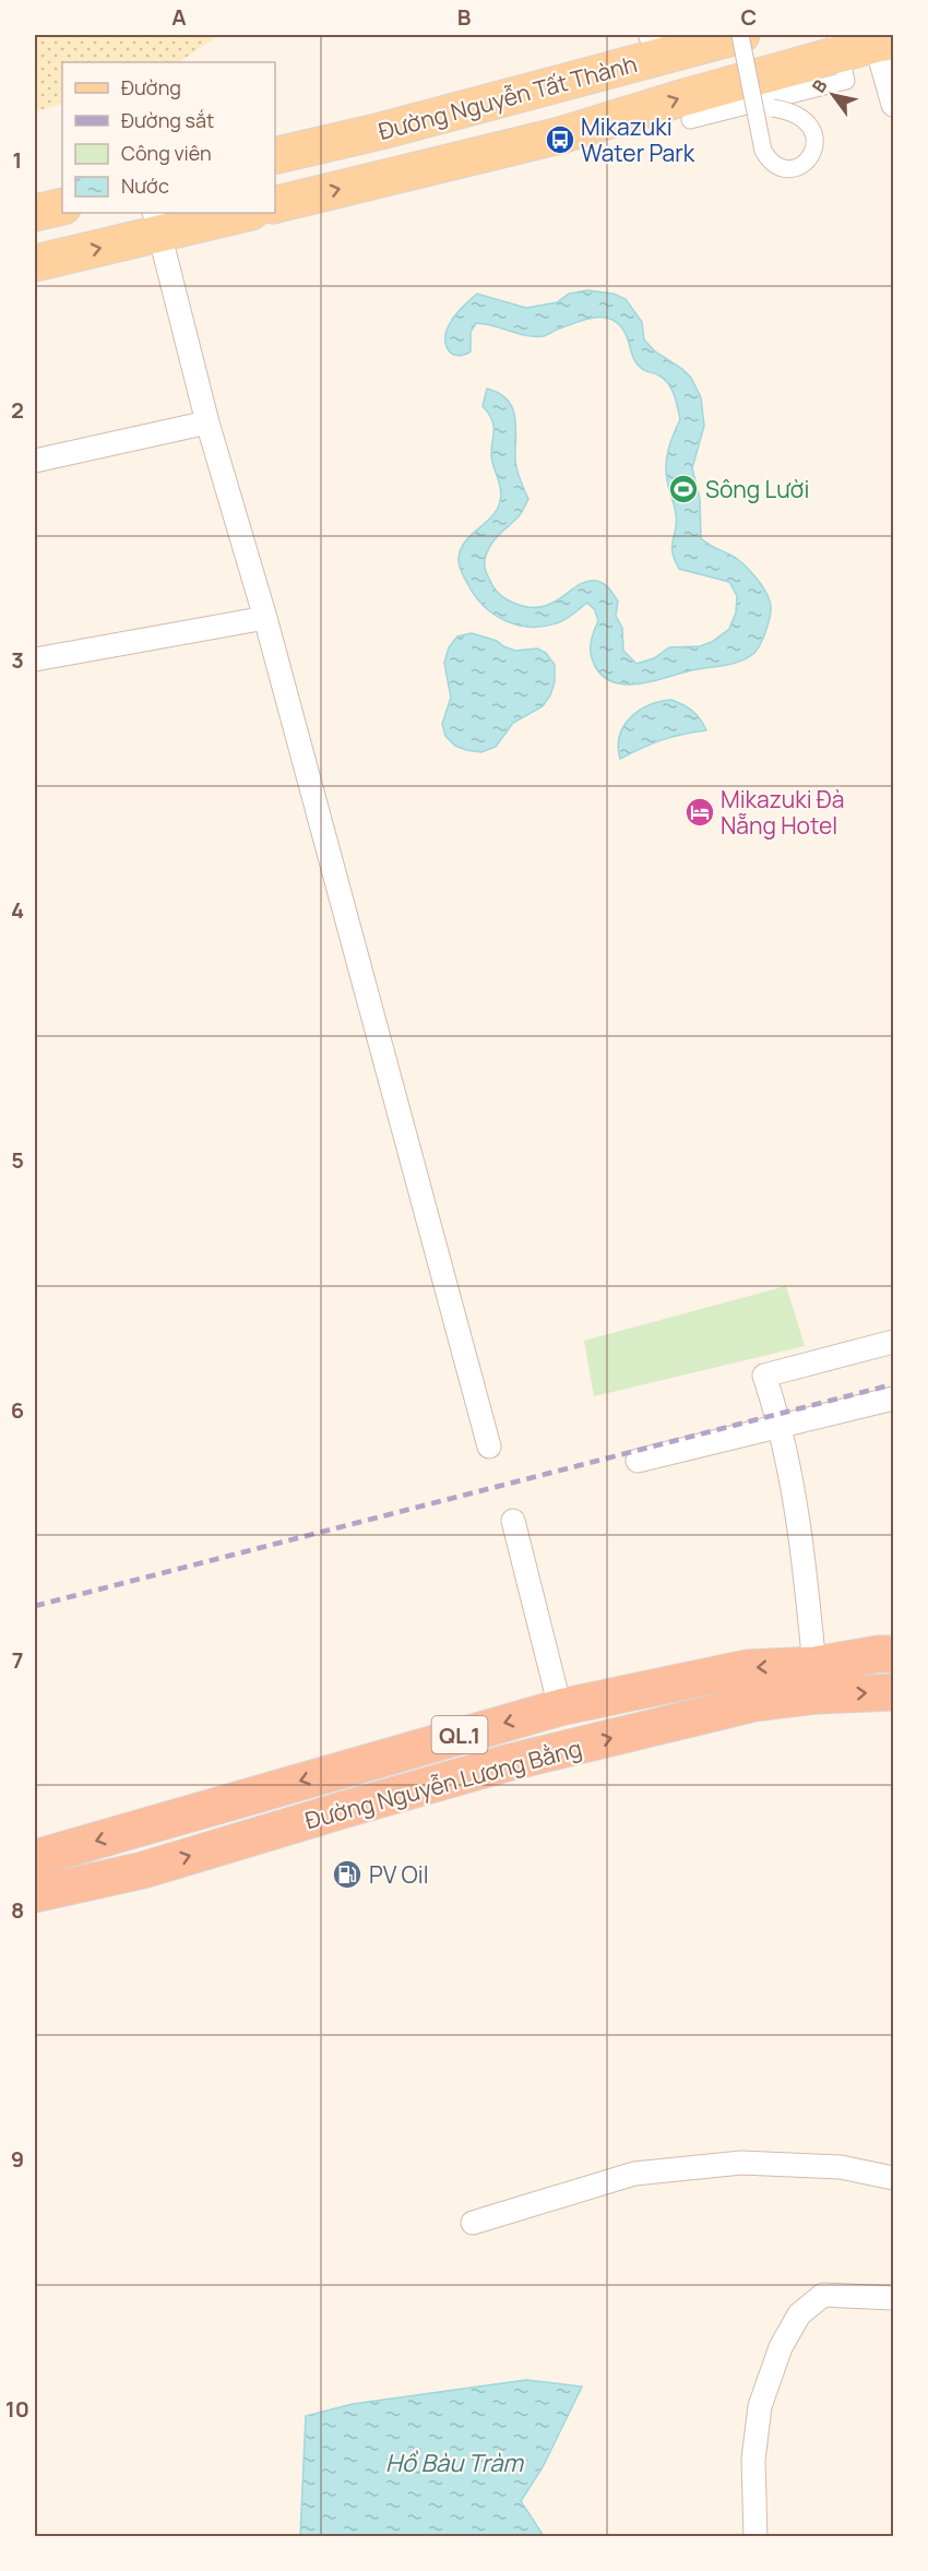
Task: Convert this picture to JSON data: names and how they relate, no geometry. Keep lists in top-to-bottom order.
{
  "streets": {
    "highway": ["QL.1", "Đường Nguyễn Lương Bằng"],
    "main road": ["Đường Nguyễn Tất Thành"]
  },
  "water": ["Hồ Bàu Tràm"],
  "places": {
    "bus stop": ["Mikazuki Water Park"],
    "sports": ["Sông Lười"],
    "hotel": ["Mikazuki Đà Nẵng Hotel"],
    "fuel station": ["PV Oil"]
  },
  "legend": [
    "Đường",
    "Đường sắt",
    "Công viên",
    "Nước"
  ],
  "north": "top left",
  "grid": {
    "columns": ["A", "B", "C"],
    "rows": [
      "1",
      "2",
      "3",
      "4",
      "5",
      "6",
      "7",
      "8",
      "9",
      "10"
    ]
  }
}
